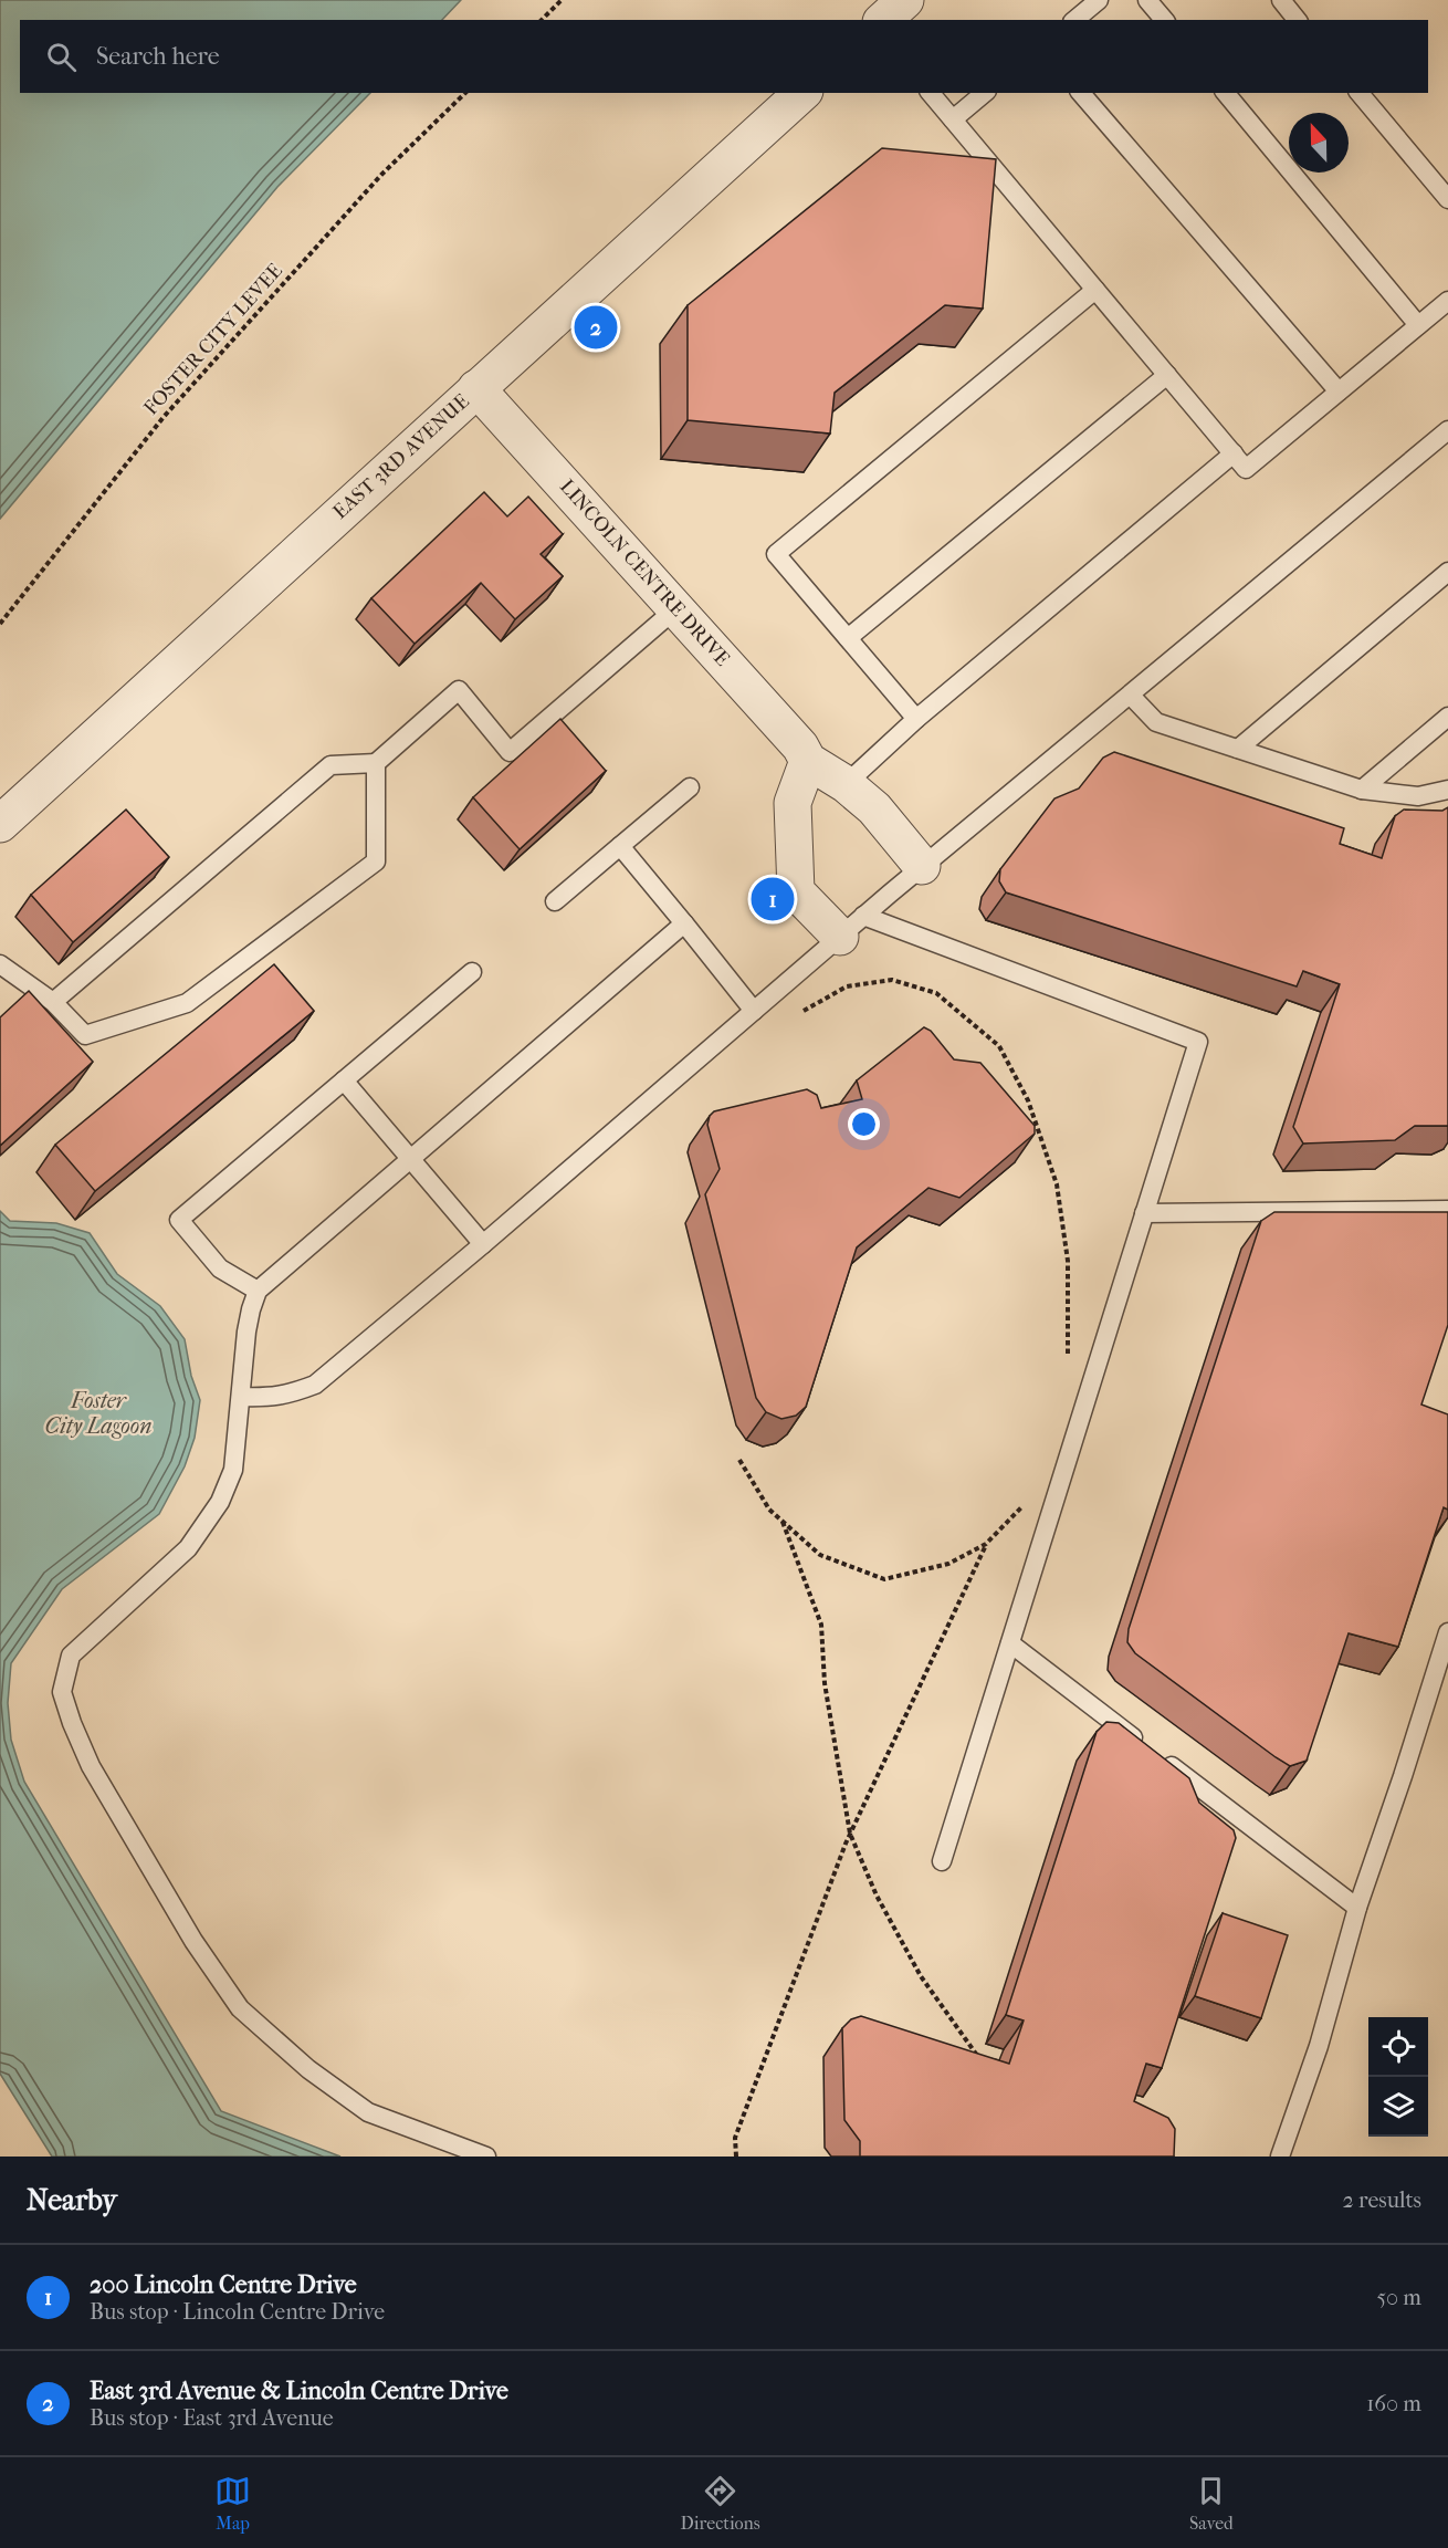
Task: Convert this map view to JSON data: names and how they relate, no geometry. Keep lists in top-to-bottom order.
{
  "streets": {
    "street": ["EAST 3RD AVENUE", "LINCOLN CENTRE DRIVE"],
    "path": ["FOSTER CITY LEVEE"]
  },
  "crossings": [
    ["EAST 3RD AVENUE", "LINCOLN CENTRE DRIVE"]
  ],
  "water": ["Foster City Lagoon"],
  "north": "top",
  "page": {
    "search": "Search here",
    "pins": ["2", "1"],
    "heading": ["Nearby", "2 results"],
    "list": [
      {
        "mark": "1",
        "name": "200 Lincoln Centre Drive",
        "note": "Bus stop · Lincoln Centre Drive",
        "value": "50 m"
      },
      {
        "mark": "2",
        "name": "East 3rd Avenue & Lincoln Centre Drive",
        "note": "Bus stop · East 3rd Avenue",
        "value": "160 m"
      }
    ],
    "nav": ["Map", "Directions", "Saved"]
  }
}
